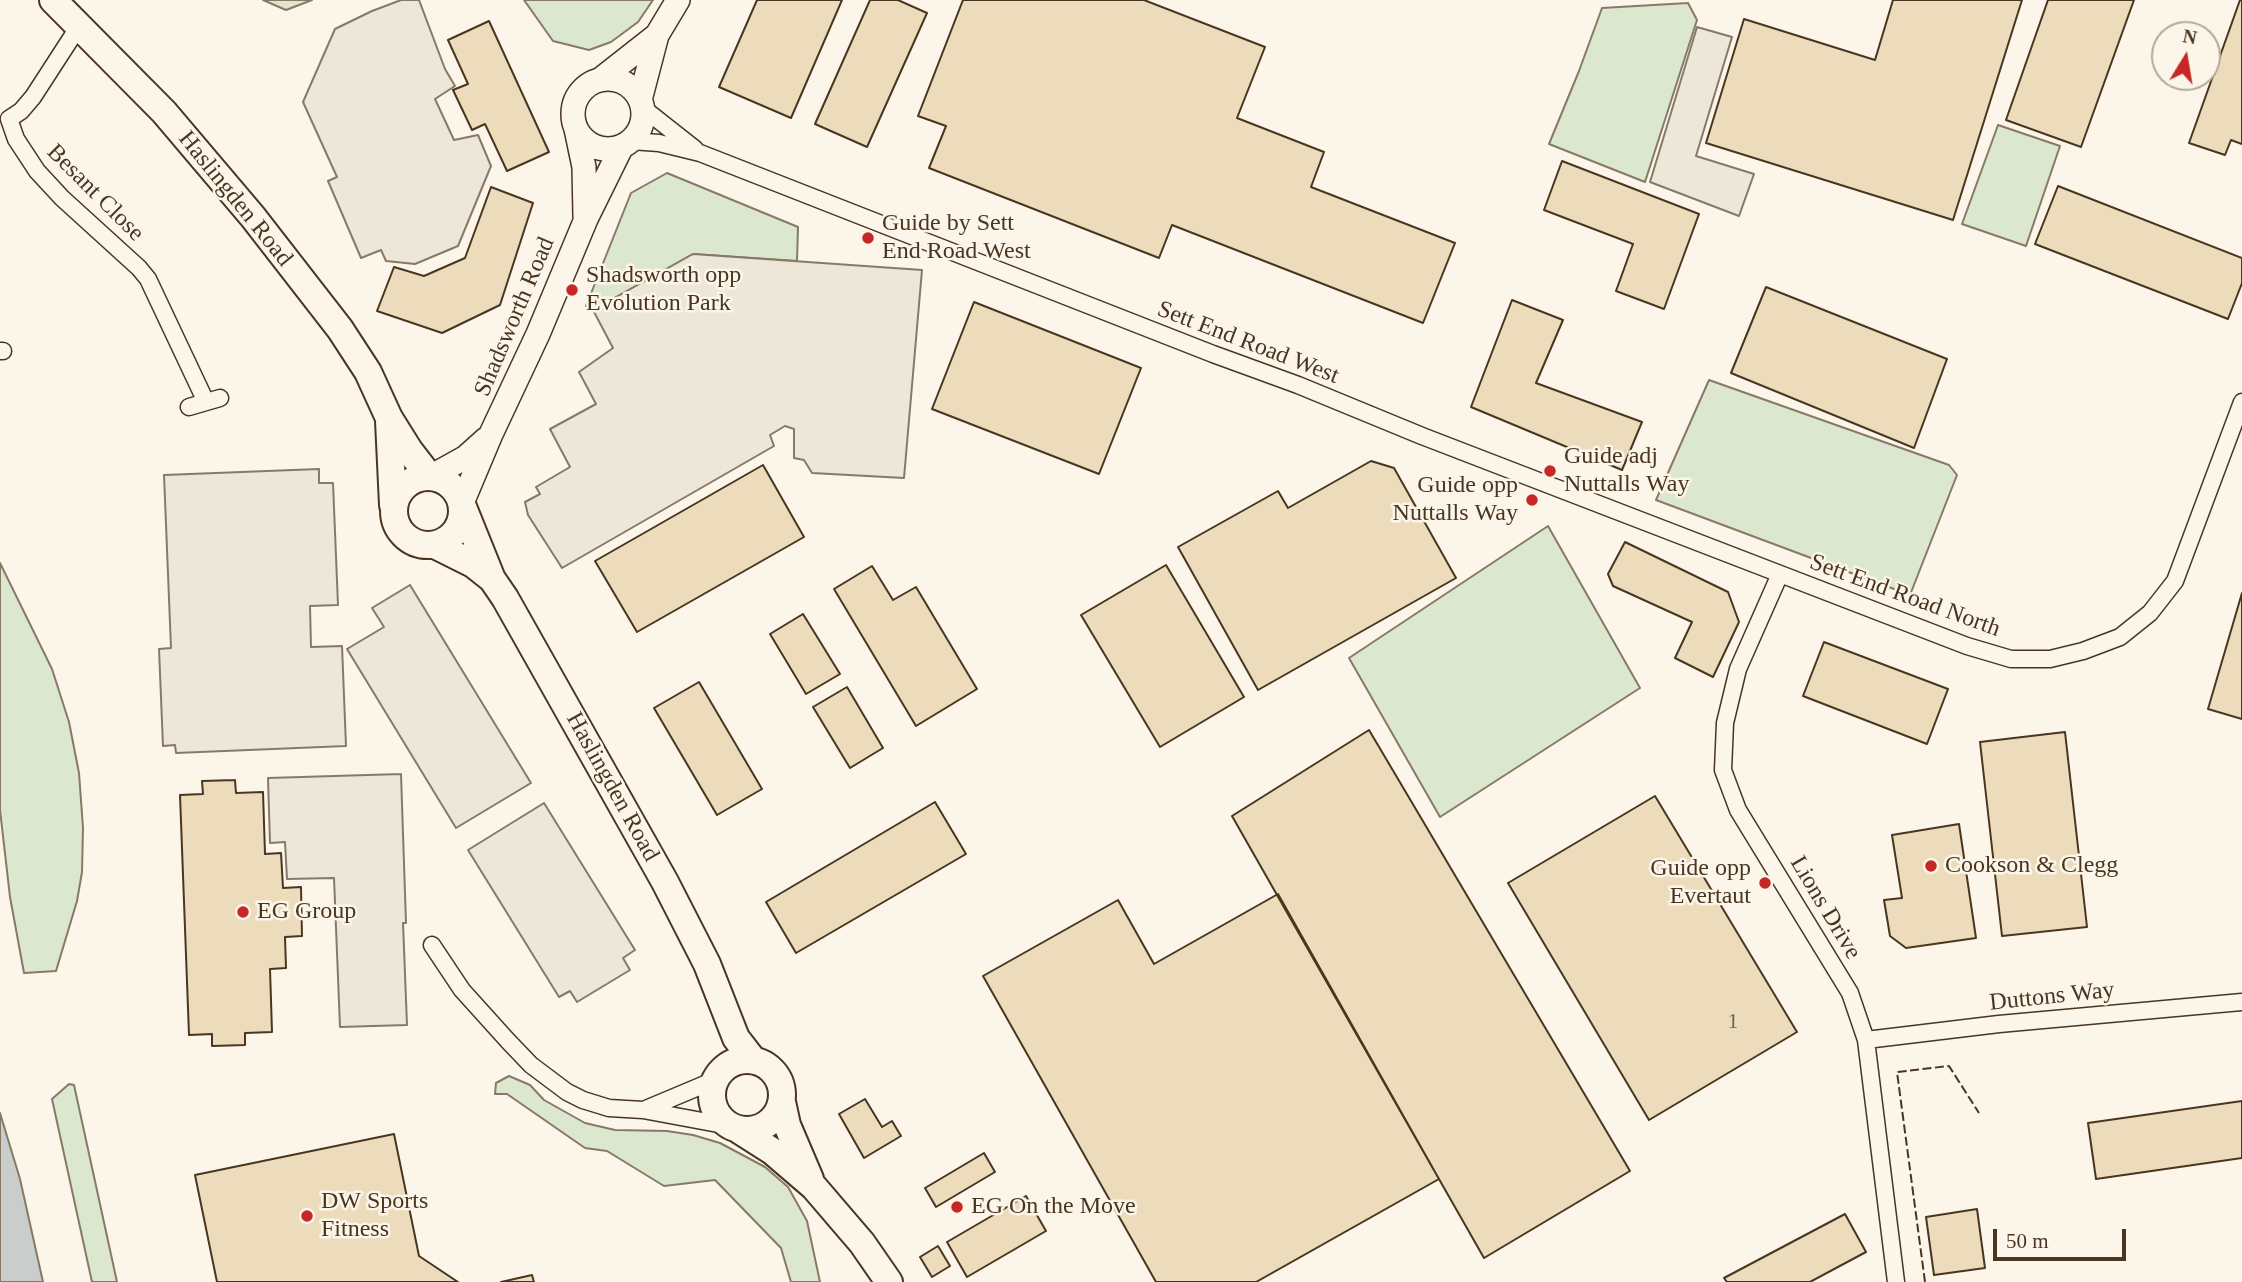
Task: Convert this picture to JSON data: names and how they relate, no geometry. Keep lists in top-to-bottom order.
{
  "streets": {
    "highway": ["Haslingden Road"],
    "main road": ["Shadsworth Road"],
    "street": [
      "Besant Close",
      "Sett End Road West",
      "Sett End Road North",
      "Lions Drive",
      "Duttons Way"
    ]
  },
  "crossings": [
    ["Besant Close", "Haslingden Road"],
    ["Haslingden Road", "Shadsworth Road"],
    ["Shadsworth Road", "Sett End Road West"],
    ["Sett End Road West", "Sett End Road North"],
    ["Sett End Road West", "Lions Drive"],
    ["Sett End Road North", "Lions Drive"],
    ["Lions Drive", "Duttons Way"]
  ],
  "places": [
    "Guide by Sett End Road West",
    "Shadsworth opp Evolution Park",
    "Guide adj Nuttalls Way",
    "Guide opp Nuttalls Way",
    "Cookson & Clegg",
    "Guide opp Evertaut",
    "EG Group",
    "EG On the Move",
    "DW Sports Fitness"
  ],
  "house_numbers": ["1"],
  "scale_bar": "50 m",
  "north": "top"
}
